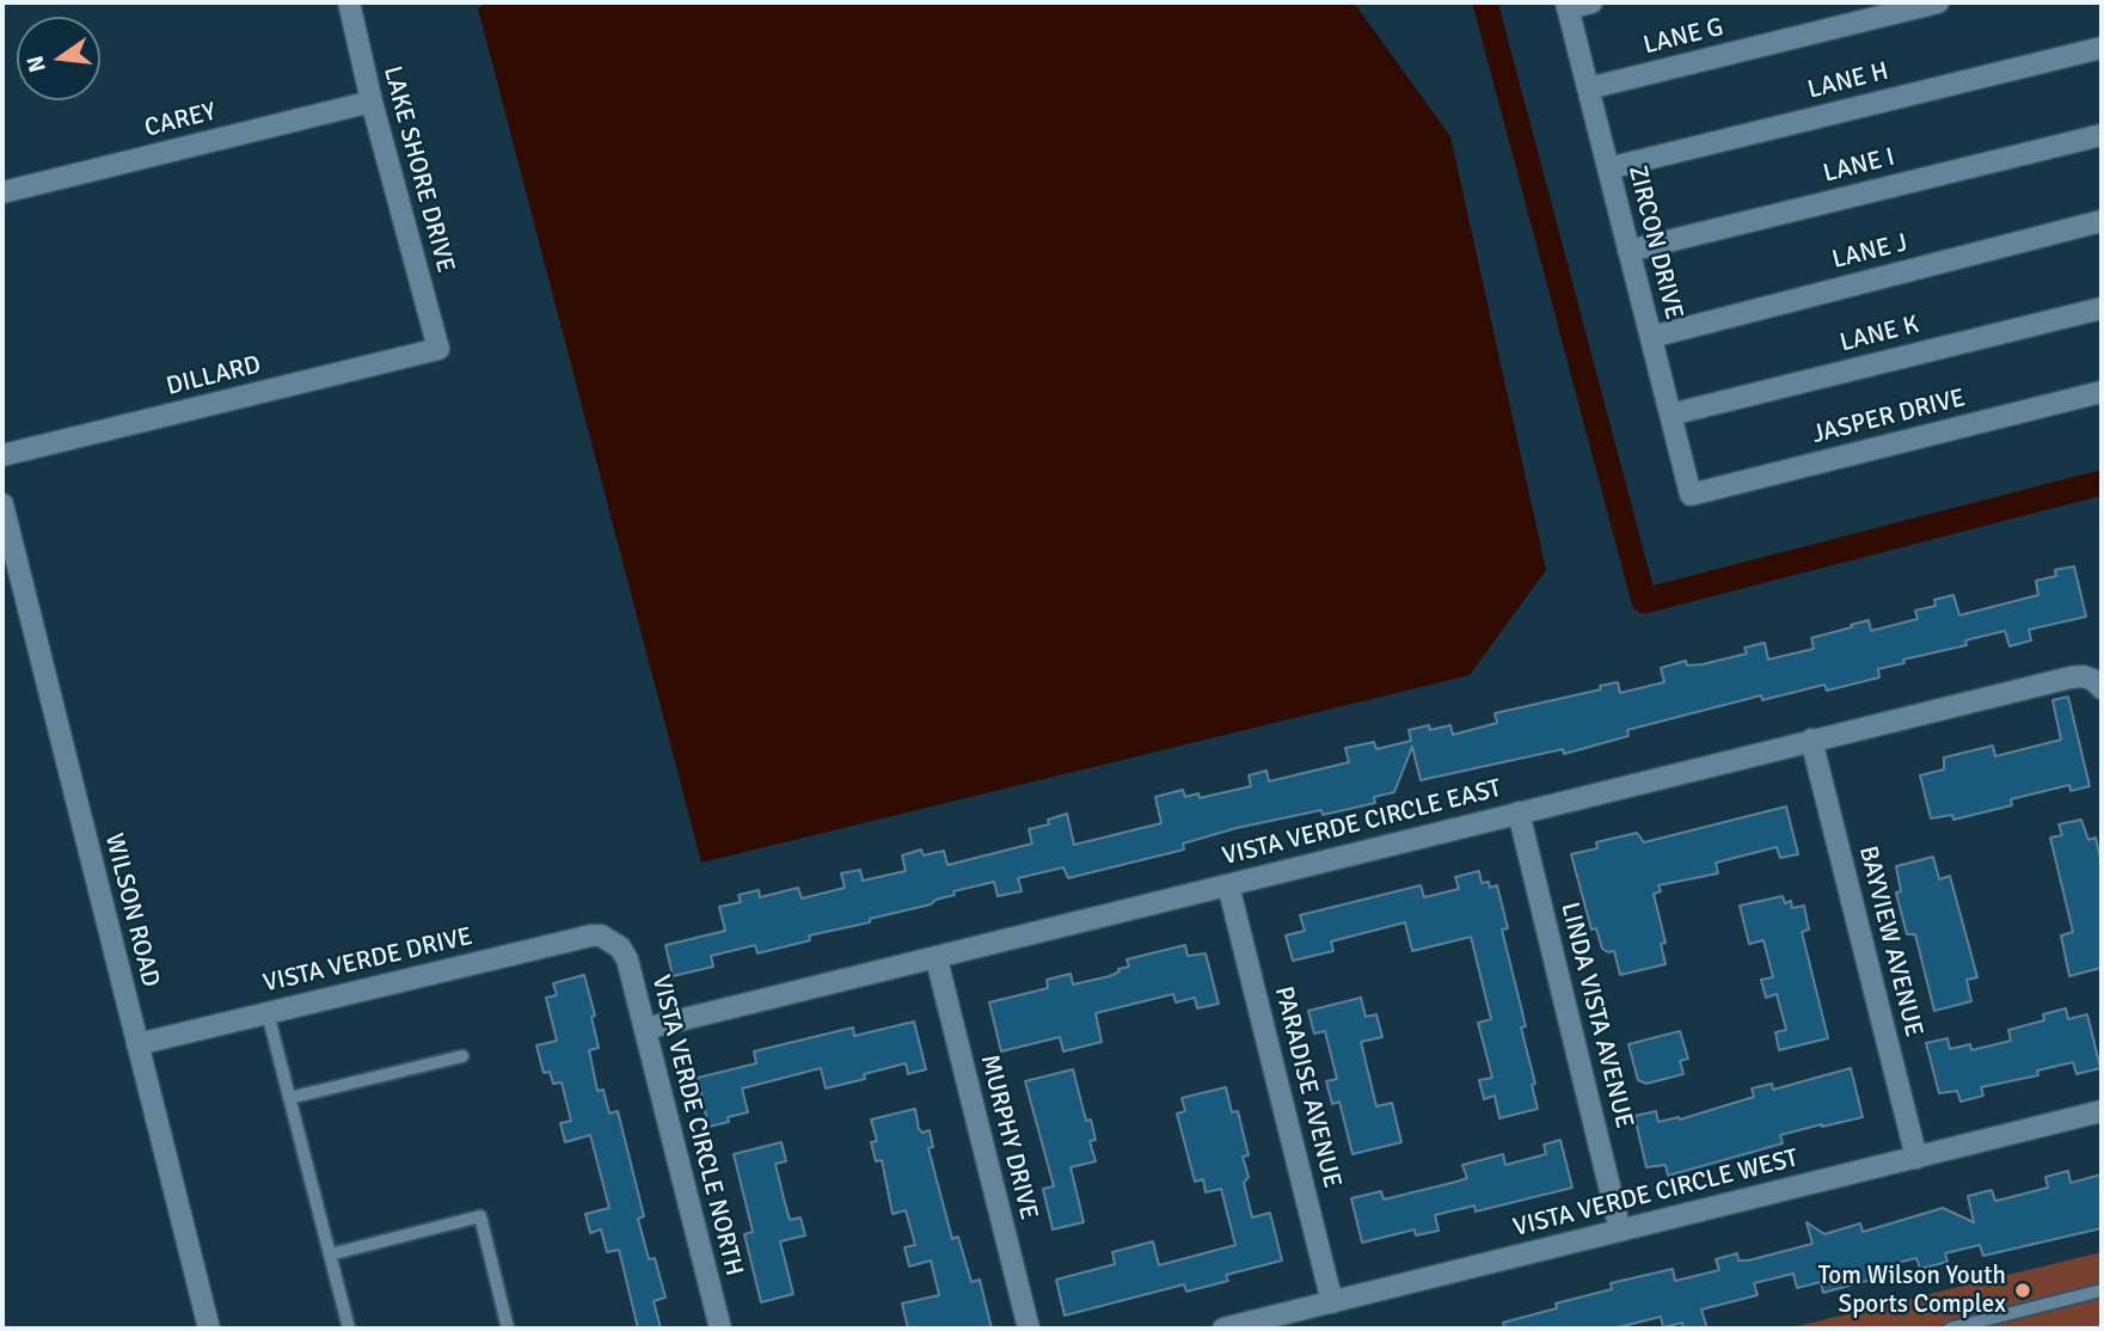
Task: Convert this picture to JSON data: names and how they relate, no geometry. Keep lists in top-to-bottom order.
{
  "streets": {
    "street": [
      "LANE G",
      "LANE H",
      "CAREY",
      "LANE I",
      "LAKE SHORE DRIVE",
      "ZIRCON DRIVE",
      "LANE J",
      "LANE K",
      "DILLARD",
      "JASPER DRIVE",
      "VISTA VERDE CIRCLE EAST",
      "WILSON ROAD",
      "BAYVIEW AVENUE",
      "VISTA VERDE DRIVE",
      "LINDA VISTA AVENUE",
      "PARADISE AVENUE",
      "VISTA VERDE CIRCLE NORTH",
      "MURPHY DRIVE",
      "VISTA VERDE CIRCLE WEST"
    ]
  },
  "crossings": [
    ["LANE G", "ZIRCON DRIVE"],
    ["LANE H", "ZIRCON DRIVE"],
    ["CAREY", "LAKE SHORE DRIVE"],
    ["LANE I", "ZIRCON DRIVE"],
    ["LAKE SHORE DRIVE", "DILLARD"],
    ["ZIRCON DRIVE", "LANE J"],
    ["ZIRCON DRIVE", "LANE K"],
    ["ZIRCON DRIVE", "JASPER DRIVE"],
    ["VISTA VERDE CIRCLE EAST", "BAYVIEW AVENUE"],
    ["VISTA VERDE CIRCLE EAST", "LINDA VISTA AVENUE"],
    ["VISTA VERDE CIRCLE EAST", "PARADISE AVENUE"],
    ["VISTA VERDE CIRCLE EAST", "VISTA VERDE CIRCLE NORTH"],
    ["VISTA VERDE CIRCLE EAST", "MURPHY DRIVE"],
    ["WILSON ROAD", "VISTA VERDE DRIVE"],
    ["BAYVIEW AVENUE", "VISTA VERDE CIRCLE WEST"],
    ["VISTA VERDE DRIVE", "VISTA VERDE CIRCLE NORTH"],
    ["LINDA VISTA AVENUE", "VISTA VERDE CIRCLE WEST"],
    ["PARADISE AVENUE", "VISTA VERDE CIRCLE WEST"]
  ],
  "places": ["Tom Wilson Youth Sports Complex"],
  "north": "left"
}
